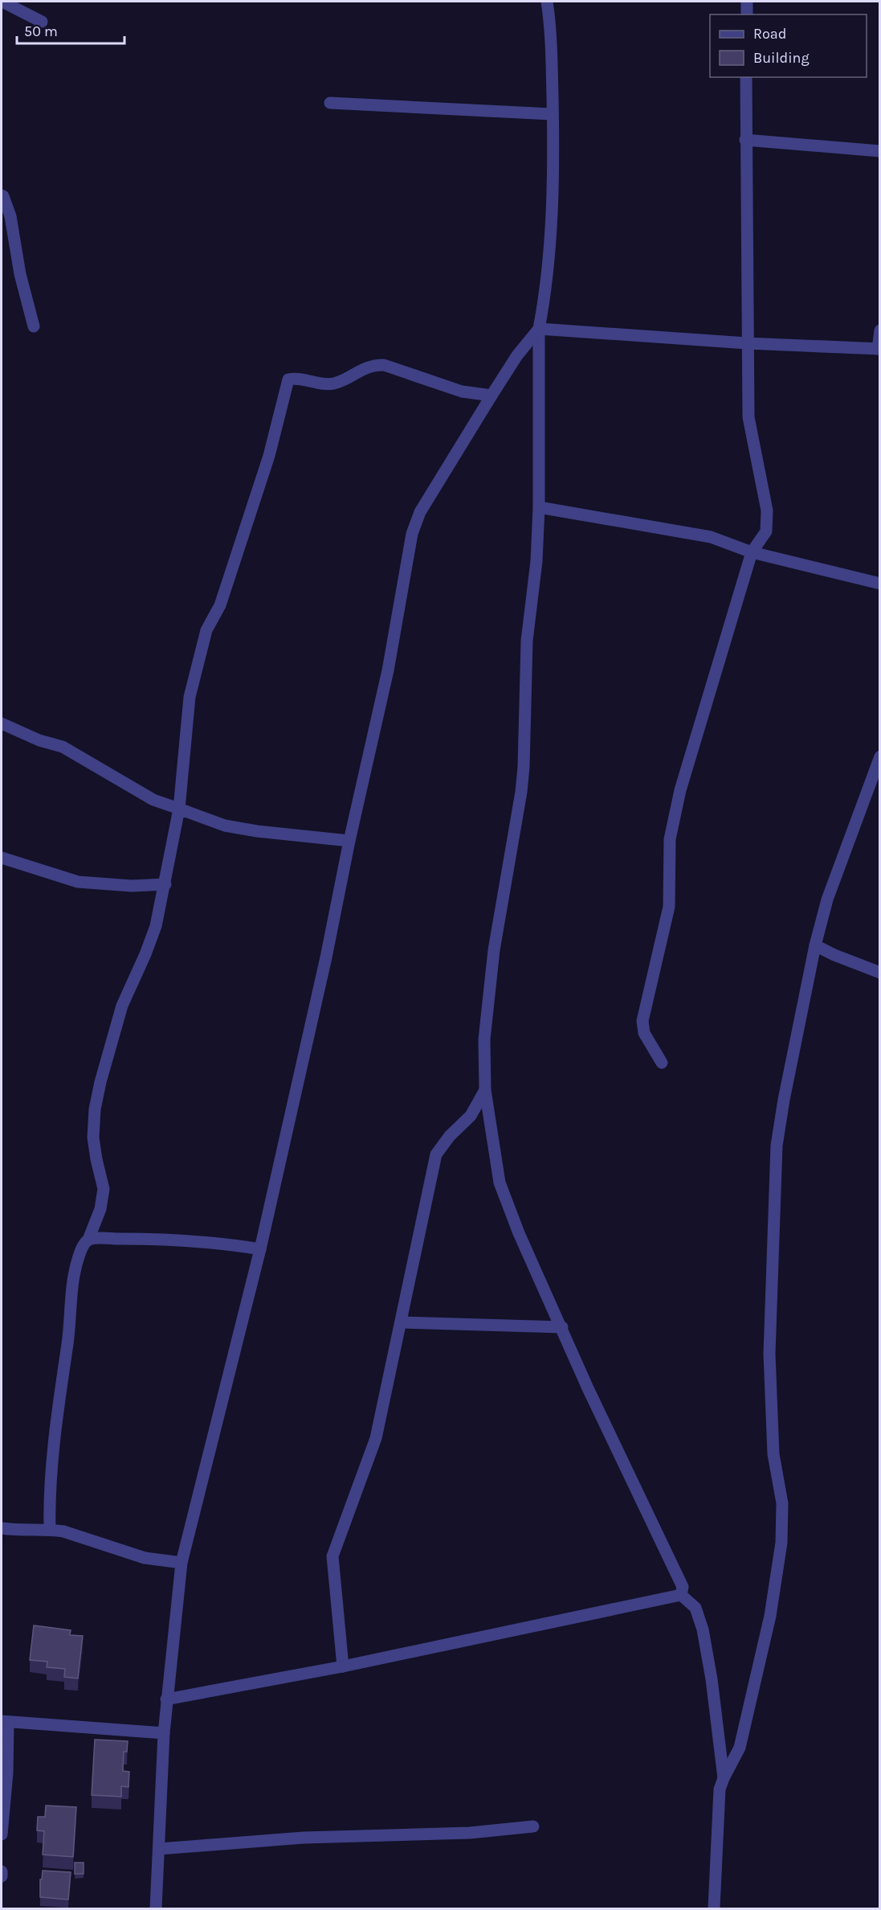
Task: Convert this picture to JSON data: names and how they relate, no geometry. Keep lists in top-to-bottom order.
{
  "legend": ["Road", "Building"],
  "scale_bar": "50 m"
}
